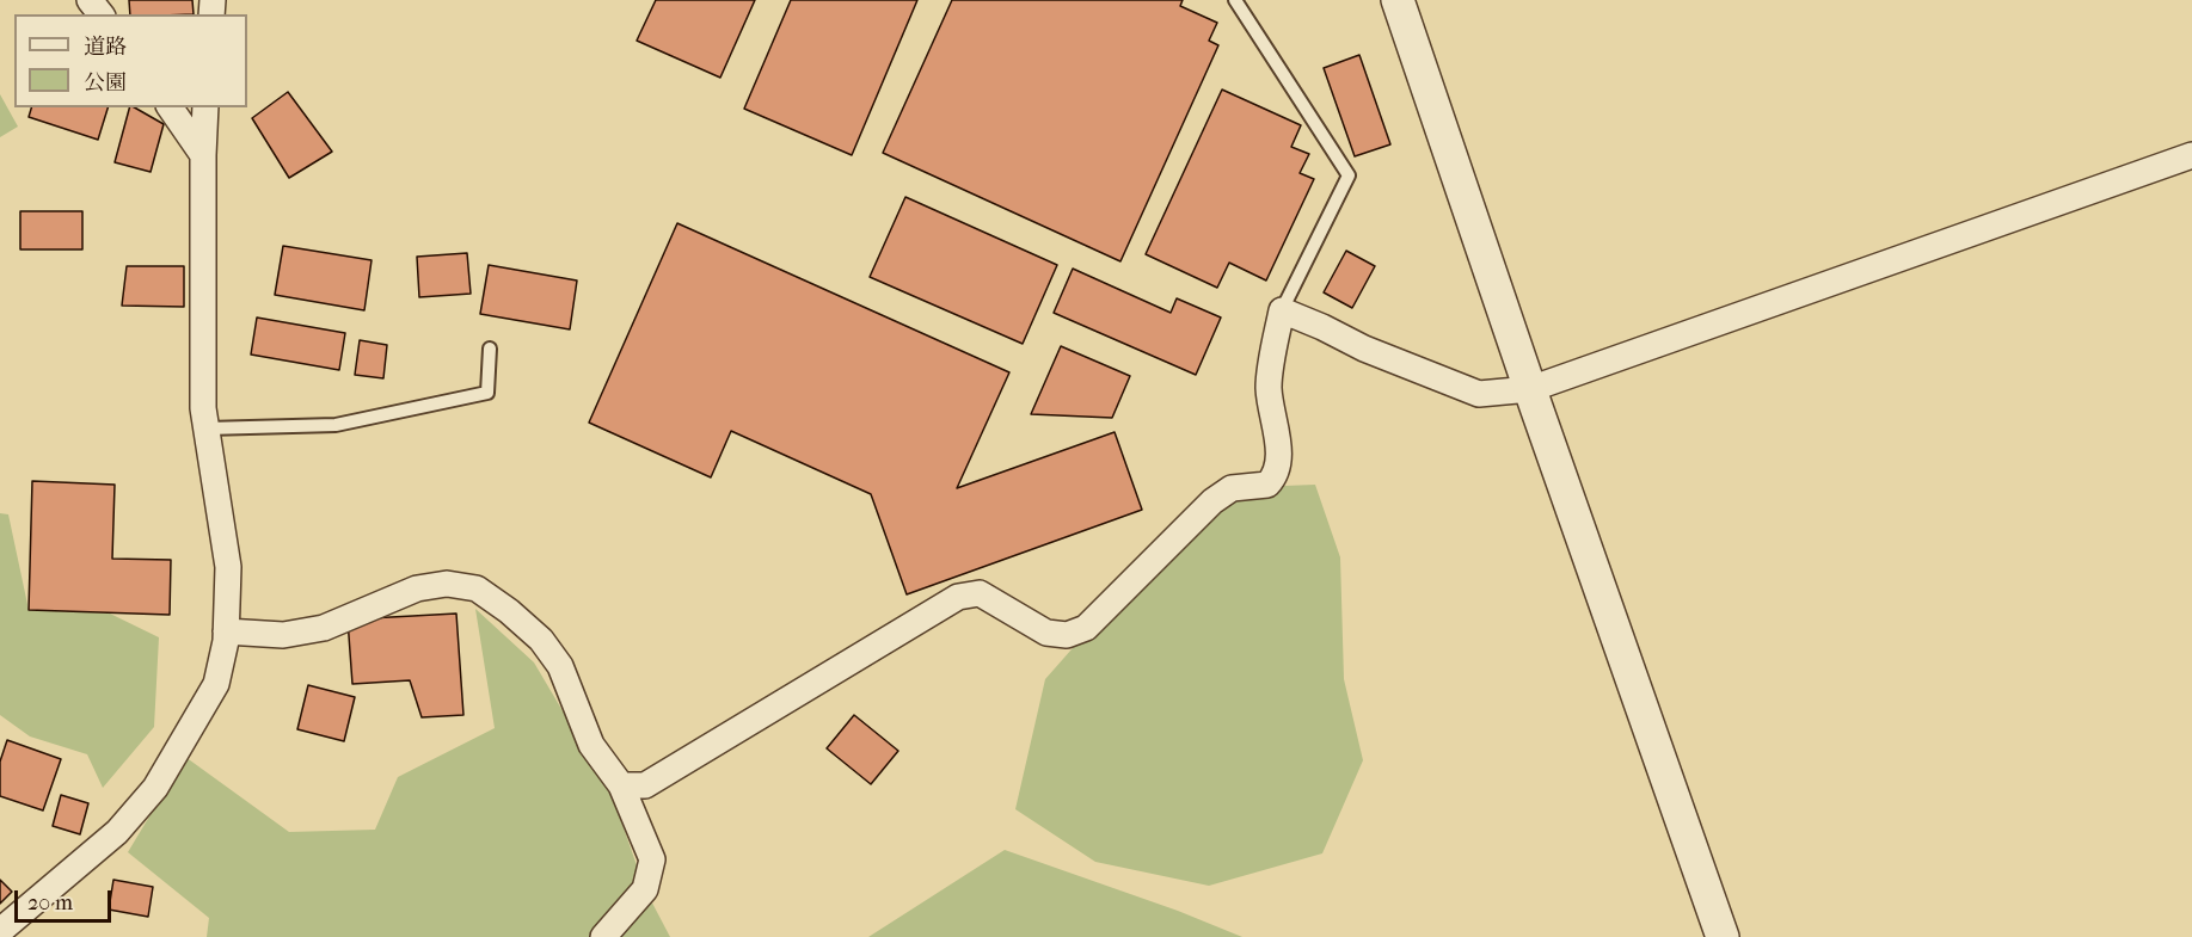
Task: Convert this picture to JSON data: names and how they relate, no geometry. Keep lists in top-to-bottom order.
{
  "legend": ["道路", "公園"],
  "scale_bar": "20 m"
}
